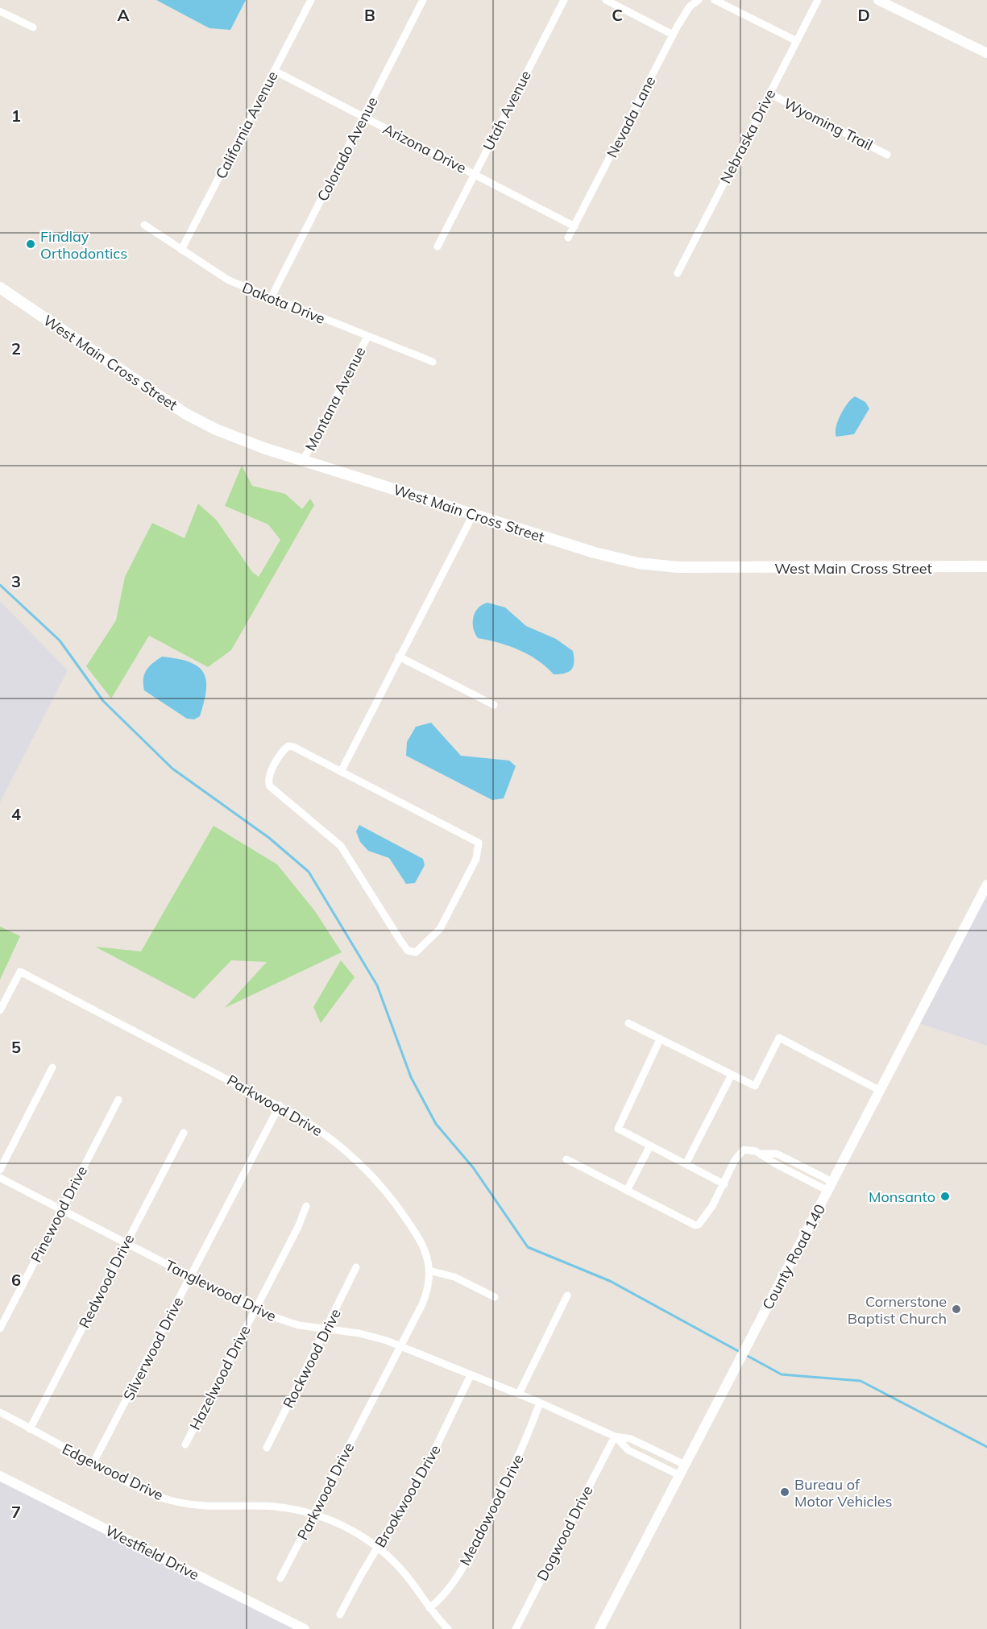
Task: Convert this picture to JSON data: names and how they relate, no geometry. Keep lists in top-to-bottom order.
{
  "streets": {
    "main road": ["West Main Cross Street"],
    "street": [
      "Utah Avenue",
      "Nevada Lane",
      "Wyoming Trail",
      "California Avenue",
      "Nebraska Drive",
      "Arizona Drive",
      "Colorado Avenue",
      "Dakota Drive",
      "Montana Avenue",
      "Parkwood Drive",
      "Pinewood Drive",
      "County Road 140",
      "Redwood Drive",
      "Tanglewood Drive",
      "Silverwood Drive",
      "Rockwood Drive",
      "Hazelwood Drive",
      "Edgewood Drive",
      "Brookwood Drive",
      "Meadowood Drive",
      "Dogwood Drive",
      "Westfield Drive"
    ]
  },
  "crossings": [
    ["Utah Avenue", "Arizona Drive"],
    ["Nevada Lane", "Arizona Drive"],
    ["Wyoming Trail", "Nebraska Drive"],
    ["California Avenue", "Arizona Drive"],
    ["California Avenue", "Dakota Drive"],
    ["Arizona Drive", "Colorado Avenue"],
    ["Colorado Avenue", "Dakota Drive"],
    ["Dakota Drive", "Montana Avenue"],
    ["West Main Cross Street", "Montana Avenue"],
    ["Parkwood Drive", "Tanglewood Drive"],
    ["Parkwood Drive", "Silverwood Drive"],
    ["Parkwood Drive", "Edgewood Drive"],
    ["Pinewood Drive", "Tanglewood Drive"],
    ["County Road 140", "Tanglewood Drive"],
    ["Redwood Drive", "Tanglewood Drive"],
    ["Redwood Drive", "Edgewood Drive"],
    ["Tanglewood Drive", "Silverwood Drive"],
    ["Tanglewood Drive", "Rockwood Drive"],
    ["Tanglewood Drive", "Hazelwood Drive"],
    ["Tanglewood Drive", "Brookwood Drive"],
    ["Tanglewood Drive", "Meadowood Drive"],
    ["Tanglewood Drive", "Dogwood Drive"],
    ["Silverwood Drive", "Edgewood Drive"],
    ["Edgewood Drive", "Brookwood Drive"],
    ["Edgewood Drive", "Meadowood Drive"]
  ],
  "places": [
    "Findlay Orthodontics",
    "Monsanto",
    "Cornerstone Baptist Church",
    "Bureau of Motor Vehicles"
  ],
  "grid": {
    "columns": [
      "A",
      "B",
      "C",
      "D"
    ],
    "rows": [
      "1",
      "2",
      "3",
      "4",
      "5",
      "6",
      "7"
    ]
  }
}
